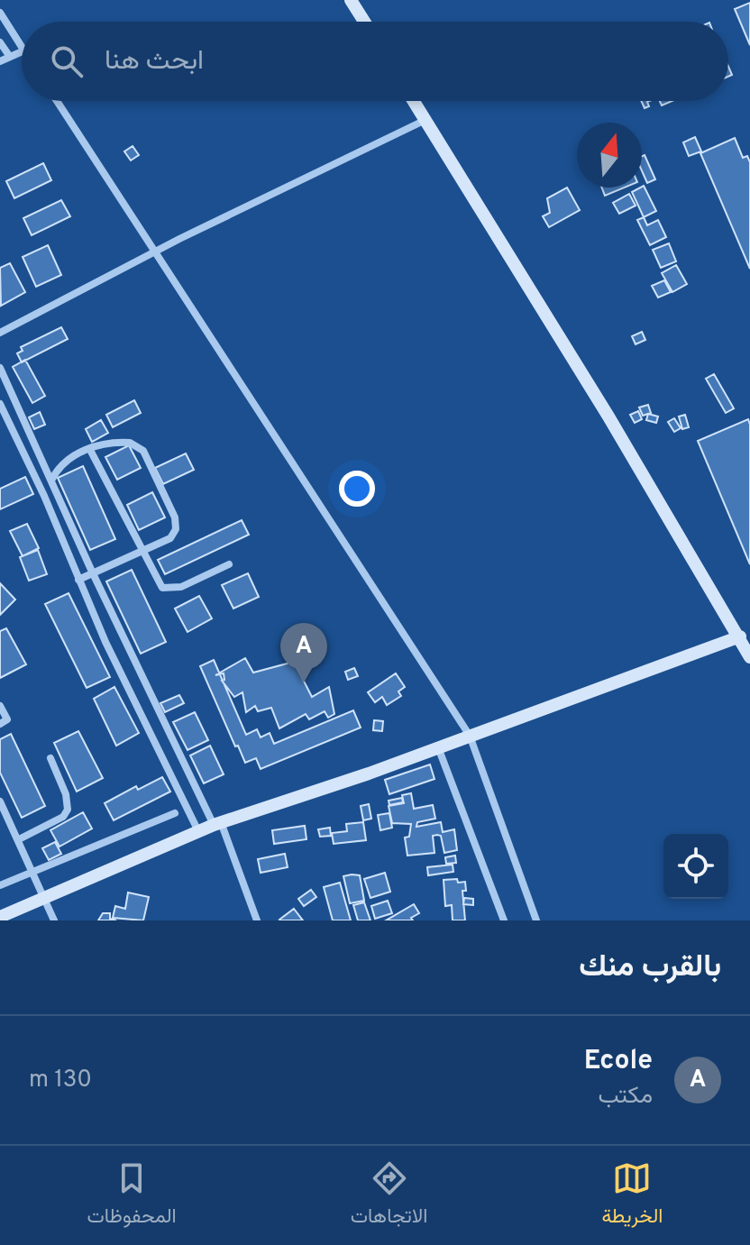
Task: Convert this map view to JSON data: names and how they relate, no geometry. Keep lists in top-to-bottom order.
{
  "north": "top",
  "page": {
    "search": "ابحث هنا",
    "pins": "A",
    "heading": "بالقرب منك",
    "list": [
      {
        "mark": "A",
        "name": "Ecole",
        "note": "مكتب",
        "value": "130 m"
      }
    ],
    "nav": ["الخريطة", "الاتجاهات", "المحفوظات"]
  }
}
